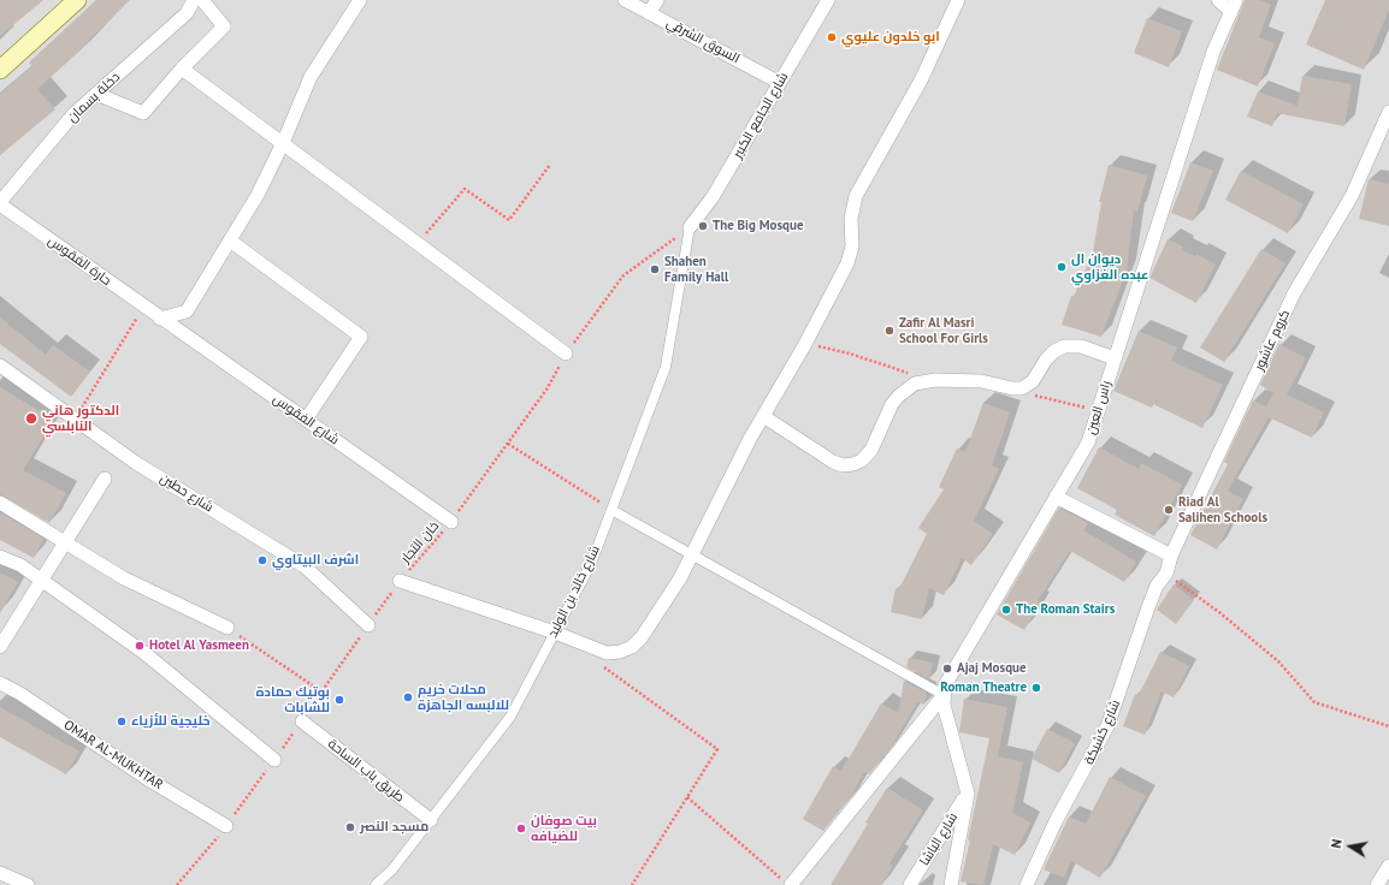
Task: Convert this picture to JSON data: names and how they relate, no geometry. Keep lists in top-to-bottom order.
{
  "streets": {
    "street": [
      "السوق الشرقي",
      "دخلة بسمان",
      "شارع الجامع الكبير",
      "حارة الفقوس",
      "كروم عاشور",
      "راس العين",
      "شارع الفقوس",
      "شارع حطين",
      "شارع خالد بن الوليد",
      "شارع كشيكة",
      "OMAR AL-MUKHTAR",
      "طريق باب الساحة",
      "شارع الباشا"
    ],
    "path": ["خان التجار"]
  },
  "crossings": [
    ["السوق الشرقي", "شارع الجامع الكبير"],
    ["دخلة بسمان", "حارة الفقوس"],
    ["شارع الجامع الكبير", "خان التجار"],
    ["شارع الجامع الكبير", "شارع خالد بن الوليد"],
    ["حارة الفقوس", "شارع الفقوس"],
    ["كروم عاشور", "شارع كشيكة"],
    ["راس العين", "شارع الباشا"],
    ["شارع الفقوس", "خان التجار"],
    ["شارع حطين", "خان التجار"],
    ["خان التجار", "شارع خالد بن الوليد"],
    ["خان التجار", "OMAR AL-MUKHTAR"],
    ["خان التجار", "طريق باب الساحة"],
    ["شارع خالد بن الوليد", "طريق باب الساحة"]
  ],
  "places": [
    "ابو خلدون عليوي",
    "The Big Mosque",
    "ديوان ال عبده الغزاوي",
    "Shahen Family Hall",
    "Zafir Al Masri School For Girls",
    "الدكتور هاني النابلسي",
    "Riad Al Salihen Schools",
    "اشرف البيتاوي",
    "The Roman Stairs",
    "Hotel Al Yasmeen",
    "Ajaj Mosque",
    "Roman Theatre",
    "محلات خريم للالبسه الجاهزة",
    "بوتيك حمادة للشابات",
    "خليجية للأزياء",
    "مسجد النصر",
    "بيت صوفان للضيافه"
  ],
  "north": "left"
}
